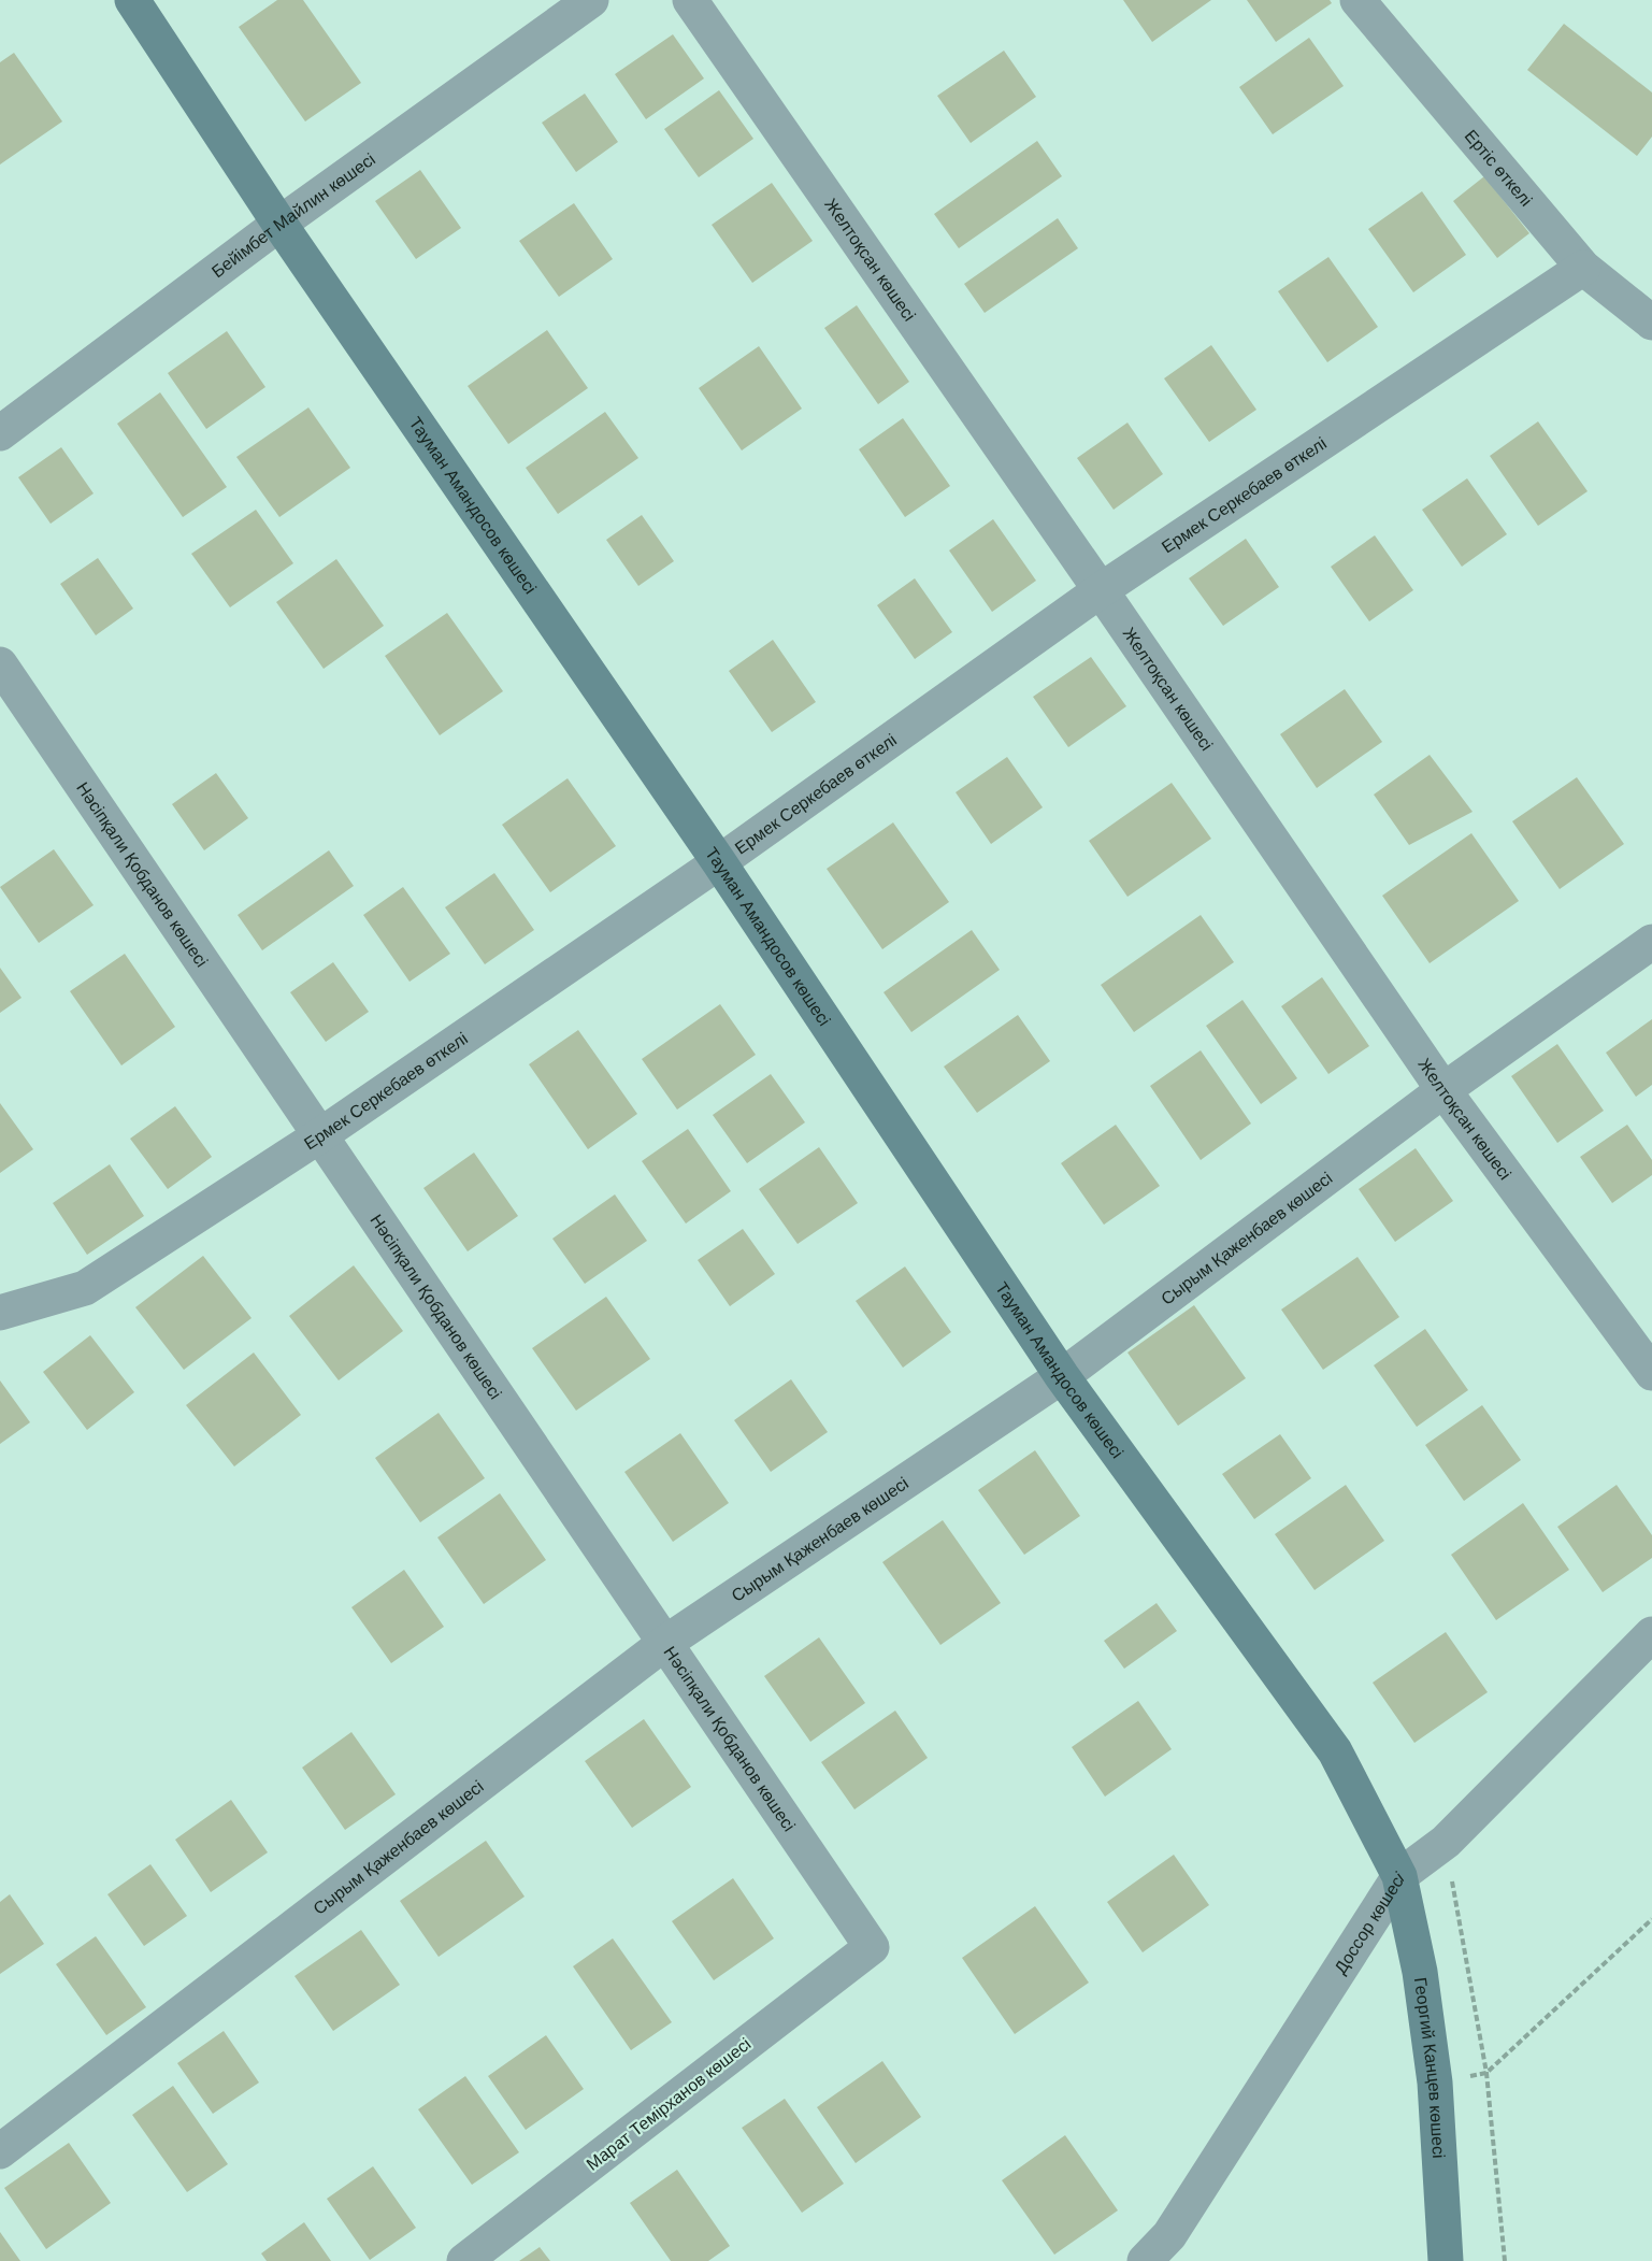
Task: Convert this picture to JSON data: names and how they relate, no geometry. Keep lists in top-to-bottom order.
{
  "streets": {
    "main road": ["Тауман Амандосов көшесі", "Георгий Канцев көшесі"],
    "street": [
      "Ертіс өткелі",
      "Бейімбет Майлин көшесі",
      "Желтоқсан көшесі",
      "Ермек Серкебаев өткелі",
      "Нәсіпқали Қобданов көшесі",
      "Сырым Қаженбаев көшесі",
      "Доссор көшесі",
      "Марат Темірханов көшесі"
    ]
  },
  "crossings": [
    ["Ертіс өткелі", "Ермек Серкебаев өткелі"],
    ["Бейімбет Майлин көшесі", "Тауман Амандосов көшесі"],
    ["Желтоқсан көшесі", "Ермек Серкебаев өткелі"],
    ["Желтоқсан көшесі", "Сырым Қаженбаев көшесі"],
    ["Ермек Серкебаев өткелі", "Тауман Амандосов көшесі"],
    ["Ермек Серкебаев өткелі", "Нәсіпқали Қобданов көшесі"],
    ["Тауман Амандосов көшесі", "Сырым Қаженбаев көшесі"],
    ["Тауман Амандосов көшесі", "Доссор көшесі"],
    ["Тауман Амандосов көшесі", "Георгий Канцев көшесі"],
    ["Нәсіпқали Қобданов көшесі", "Сырым Қаженбаев көшесі"],
    ["Нәсіпқали Қобданов көшесі", "Марат Темірханов көшесі"],
    ["Доссор көшесі", "Георгий Канцев көшесі"]
  ]
}
